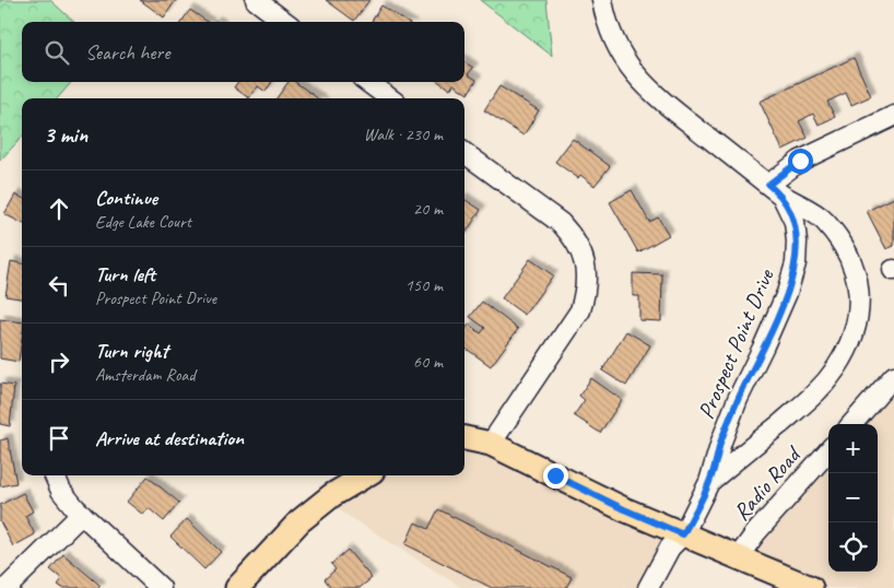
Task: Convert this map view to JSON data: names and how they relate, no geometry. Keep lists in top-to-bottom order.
{
  "streets": {
    "street": ["Prospect Point Drive", "Radio Road"]
  },
  "page": {
    "search": "Search here",
    "heading": ["3 min", "Walk · 230 m"],
    "list": [
      ["Continue", "Edge Lake Court", "20 m"],
      ["Turn left", "Prospect Point Drive", "150 m"],
      ["Turn right", "Amsterdam Road", "60 m"],
      "Arrive at destination"
    ],
    "map_buttons": ["+", "−"]
  }
}
